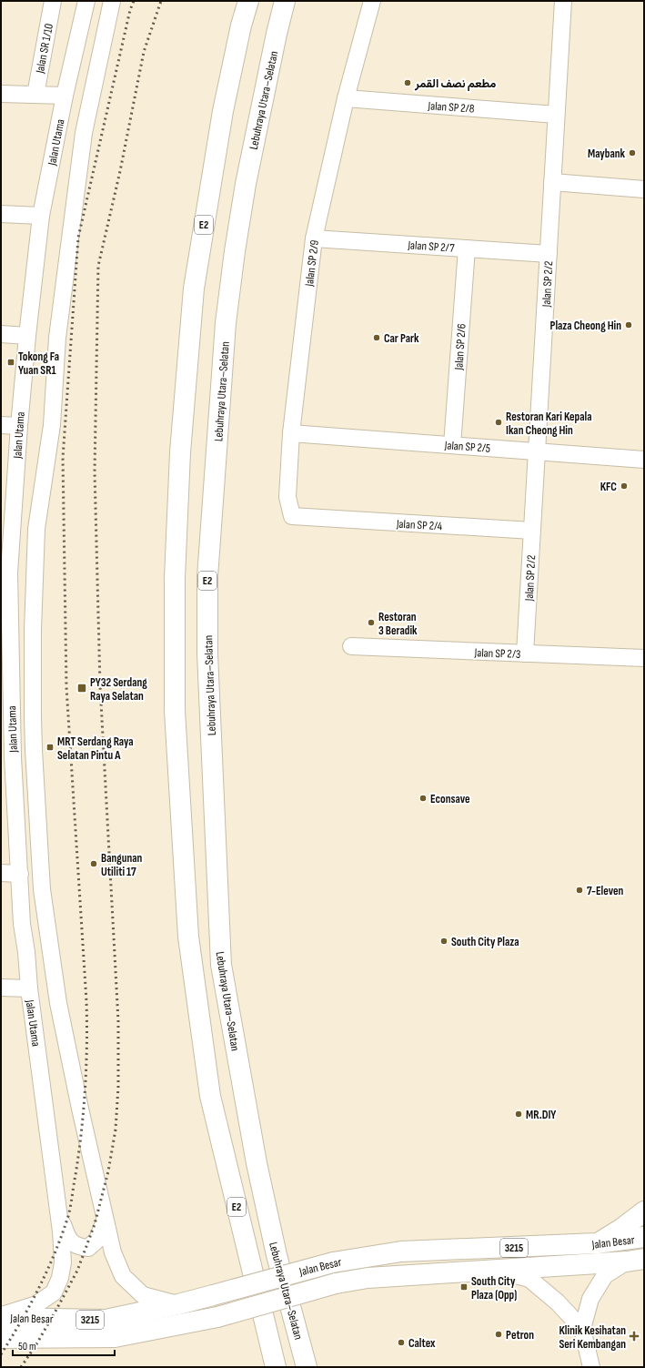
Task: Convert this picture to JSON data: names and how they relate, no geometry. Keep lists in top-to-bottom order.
{
  "streets": {
    "main road": [
      "Lebuhraya Utara–Selatan",
      "E2",
      "Jalan Besar",
      "3215"
    ],
    "street": [
      "Jalan SR 1/10",
      "Jalan SP 2/8",
      "Jalan Utama",
      "Jalan SP 2/7",
      "Jalan SP 2/9",
      "Jalan SP 2/2",
      "Jalan SP 2/6",
      "Jalan SP 2/5",
      "Jalan SP 2/4",
      "Jalan SP 2/3"
    ]
  },
  "crossings": [
    ["Jalan SP 2/8", "Jalan SP 2/9"],
    ["Jalan SP 2/8", "Jalan SP 2/2"],
    ["Jalan Utama", "Jalan Besar"],
    ["Jalan SP 2/7", "Jalan SP 2/9"],
    ["Jalan SP 2/7", "Jalan SP 2/2"],
    ["Jalan SP 2/7", "Jalan SP 2/6"],
    ["Jalan SP 2/9", "Jalan SP 2/5"],
    ["Jalan SP 2/9", "Jalan SP 2/4"],
    ["Jalan SP 2/2", "Jalan SP 2/5"],
    ["Jalan SP 2/2", "Jalan SP 2/4"],
    ["Jalan SP 2/2", "Jalan SP 2/3"],
    ["Jalan SP 2/6", "Jalan SP 2/5"]
  ],
  "places": {
    "other": [
      "مطعم نصف القمر",
      "Maybank",
      "Plaza Cheong Hin",
      "Car Park",
      "Restoran Kari Kepala Ikan Cheong Hin",
      "KFC",
      "Restoran 3 Beradik",
      "Econsave",
      "Bangunan Utiliti 17",
      "7-Eleven",
      "South City Plaza",
      "MR.DIY",
      "Petron",
      "Caltex"
    ],
    "transit": [
      "Tokong Fa Yuan SR1",
      "PY32 Serdang Raya Selatan",
      "MRT Serdang Raya Selatan Pintu A",
      "South City Plaza (Opp)"
    ],
    "health": ["Klinik Kesihatan Seri Kembangan"]
  },
  "scale_bar": "50 m"
}
